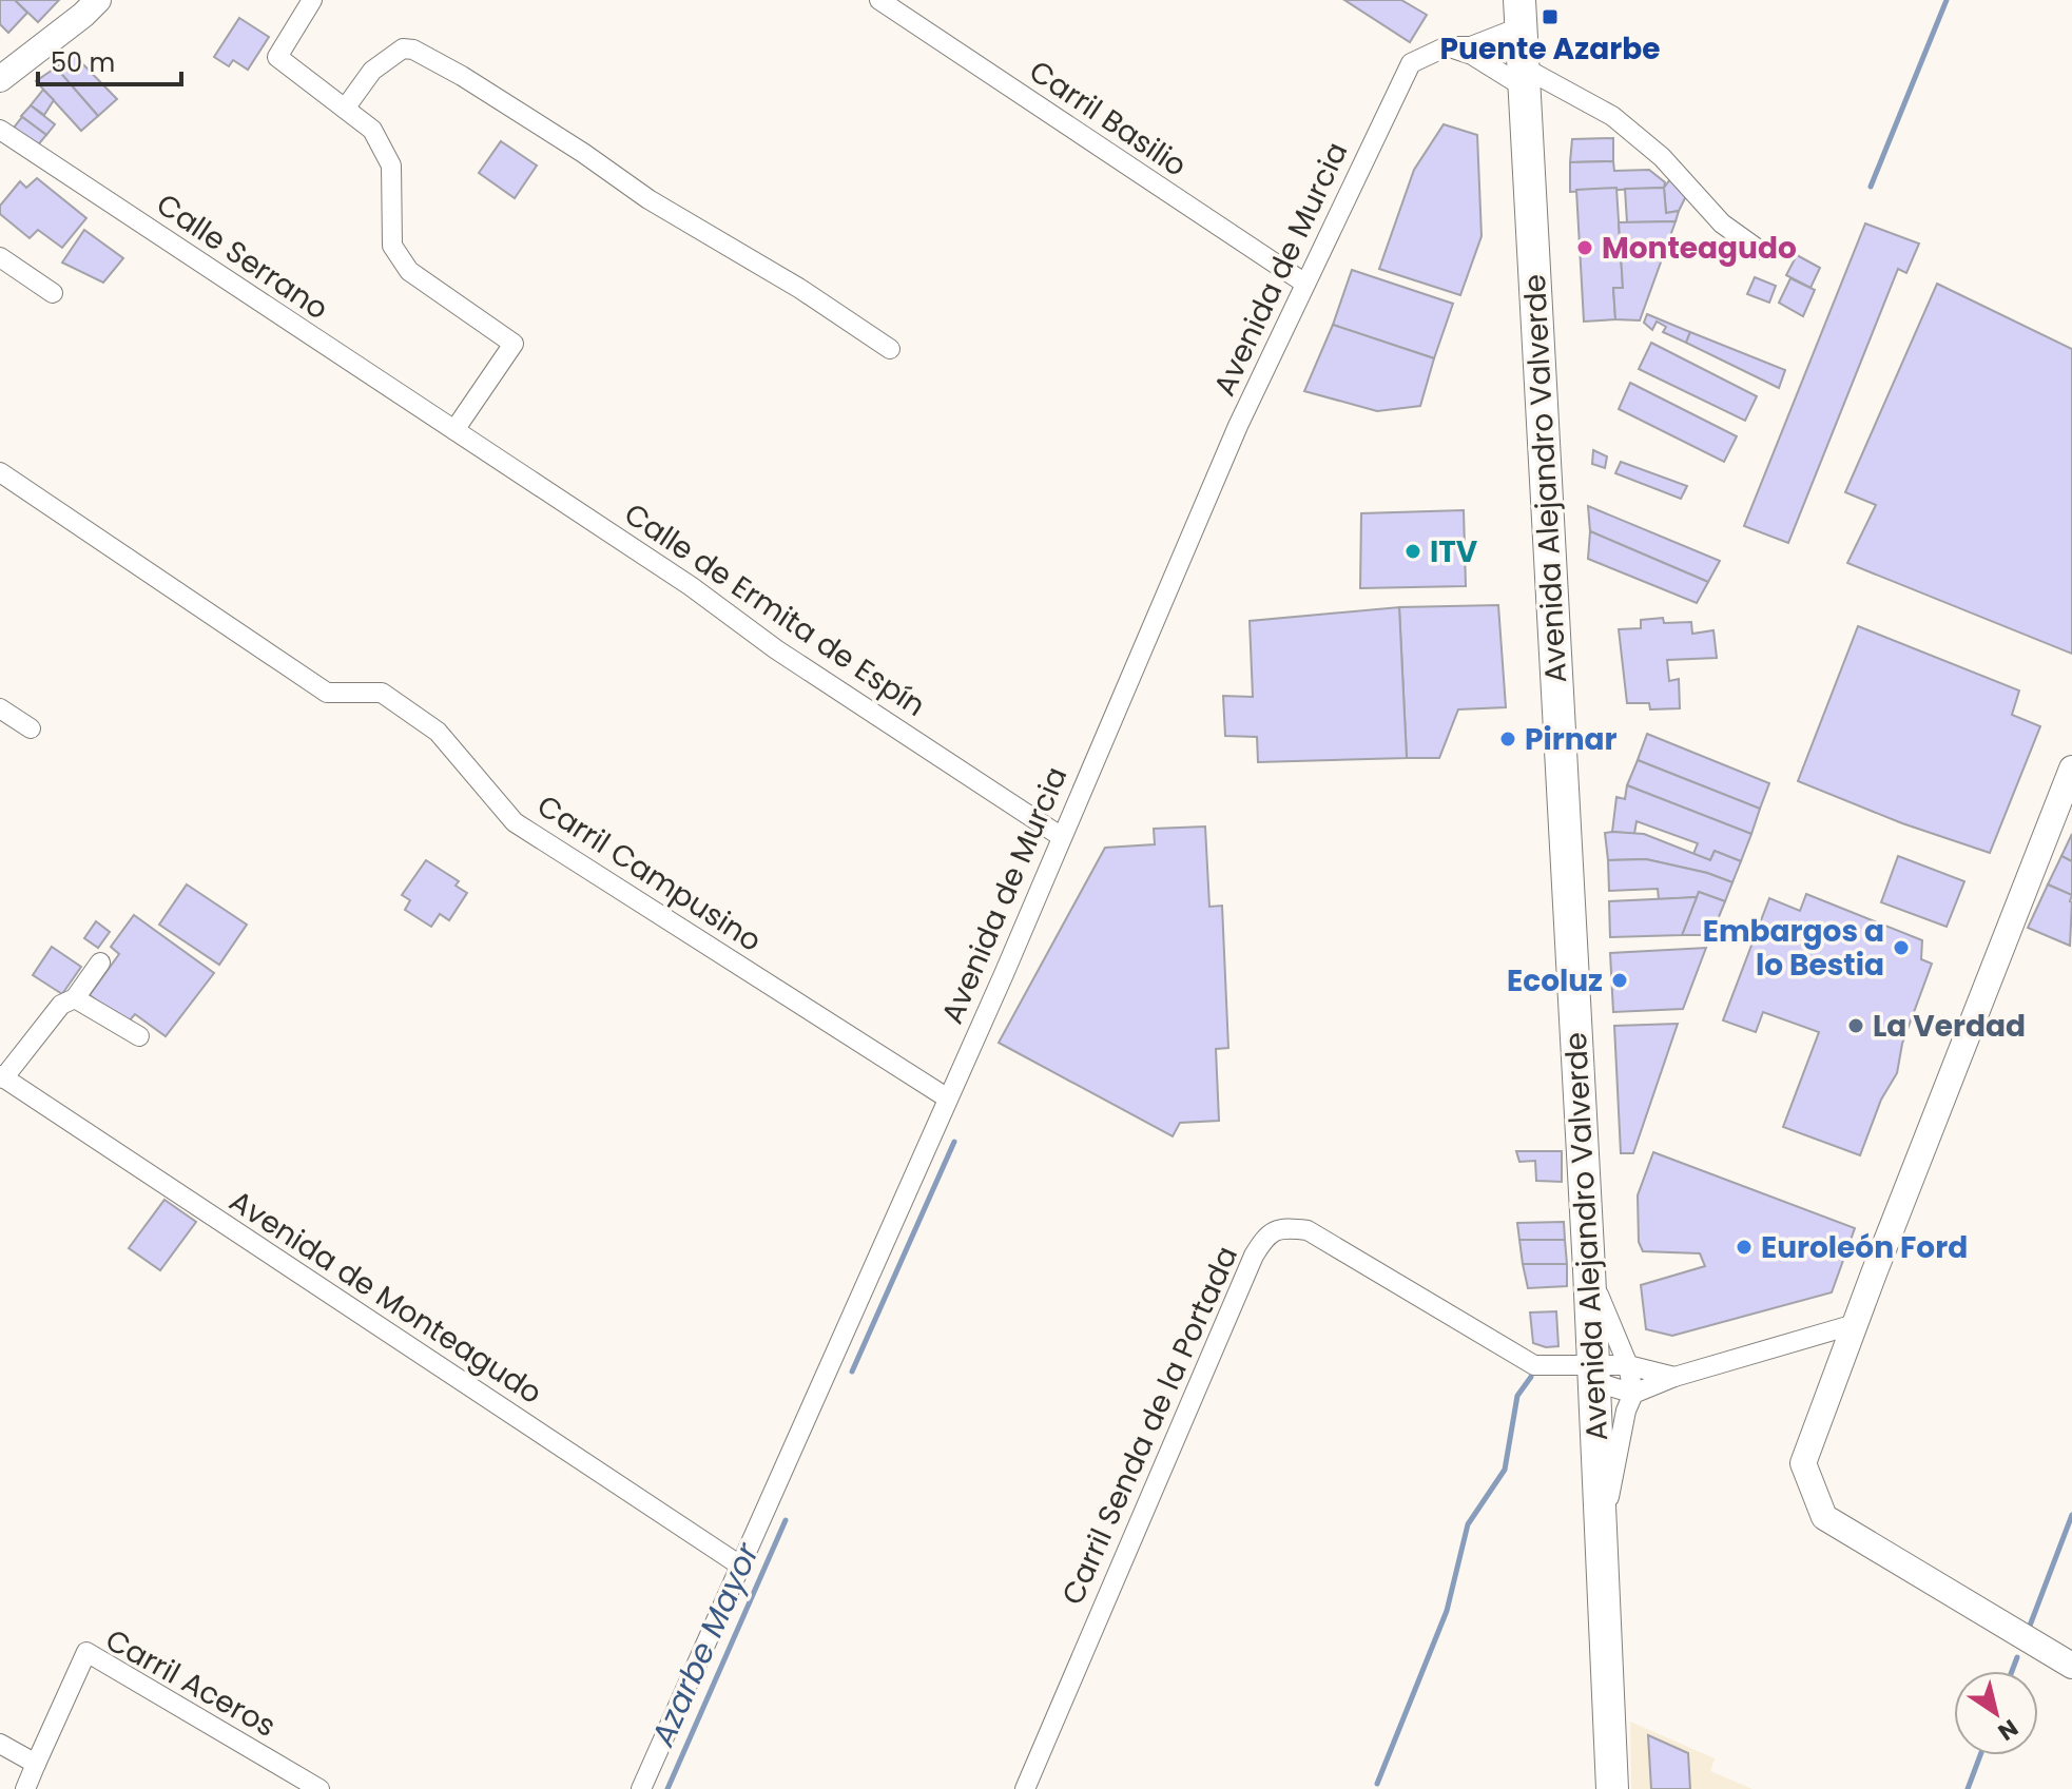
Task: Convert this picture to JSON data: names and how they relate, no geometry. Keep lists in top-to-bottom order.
{
  "streets": {
    "main road": ["Avenida Alejandro Valverde"],
    "street": [
      "Carril Basilio",
      "Calle Serrano",
      "Avenida de Murcia",
      "Calle de Ermita de Espín",
      "Carril Campusino",
      "Avenida de Monteagudo",
      "Carril Senda de la Portada",
      "Carril Aceros"
    ]
  },
  "crossings": [
    ["Carril Basilio", "Avenida de Murcia"],
    ["Calle Serrano", "Calle de Ermita de Espín"],
    ["Avenida de Murcia", "Avenida Alejandro Valverde"],
    ["Avenida de Murcia", "Calle de Ermita de Espín"],
    ["Avenida de Murcia", "Carril Campusino"],
    ["Avenida de Murcia", "Avenida de Monteagudo"],
    ["Avenida Alejandro Valverde", "Carril Senda de la Portada"]
  ],
  "water": ["Azarbe Mayor"],
  "places": {
    "transit": ["Puente Azarbe"],
    "other": [
      "Monteagudo",
      "ITV",
      "Pirnar",
      "Embargos a lo Bestia",
      "Ecoluz",
      "La Verdad",
      "Euroleón Ford"
    ]
  },
  "scale_bar": "50 m",
  "north": "bottom right"
}
